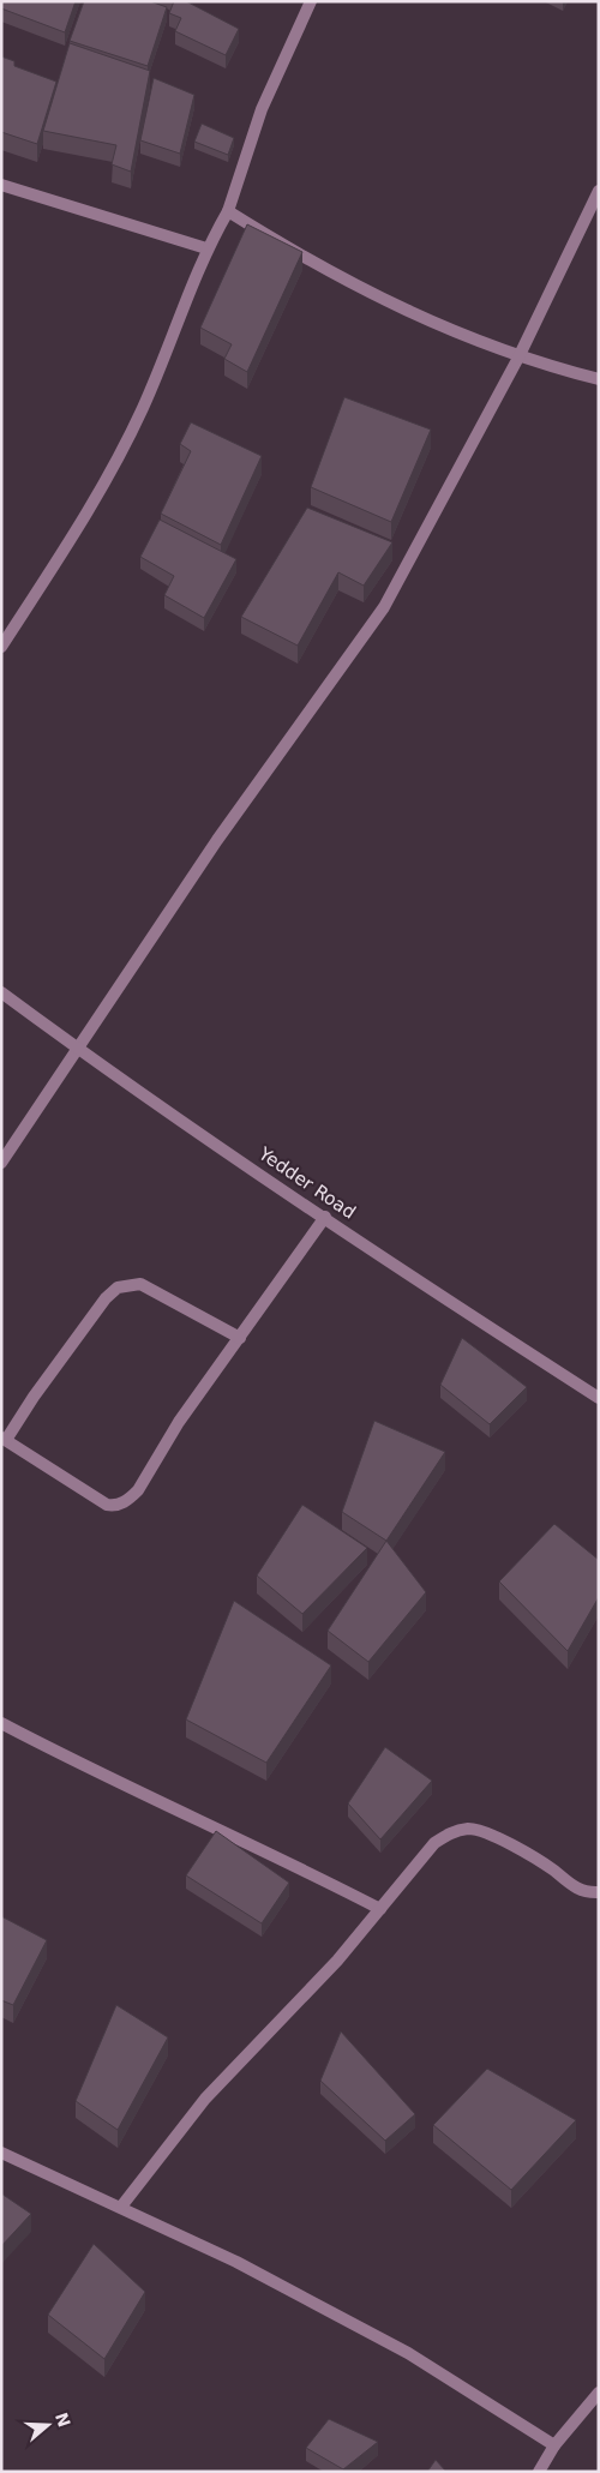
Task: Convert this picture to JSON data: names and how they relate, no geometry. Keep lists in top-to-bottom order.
{
  "streets": {
    "street": ["Yedder Road"]
  },
  "north": "right"
}
